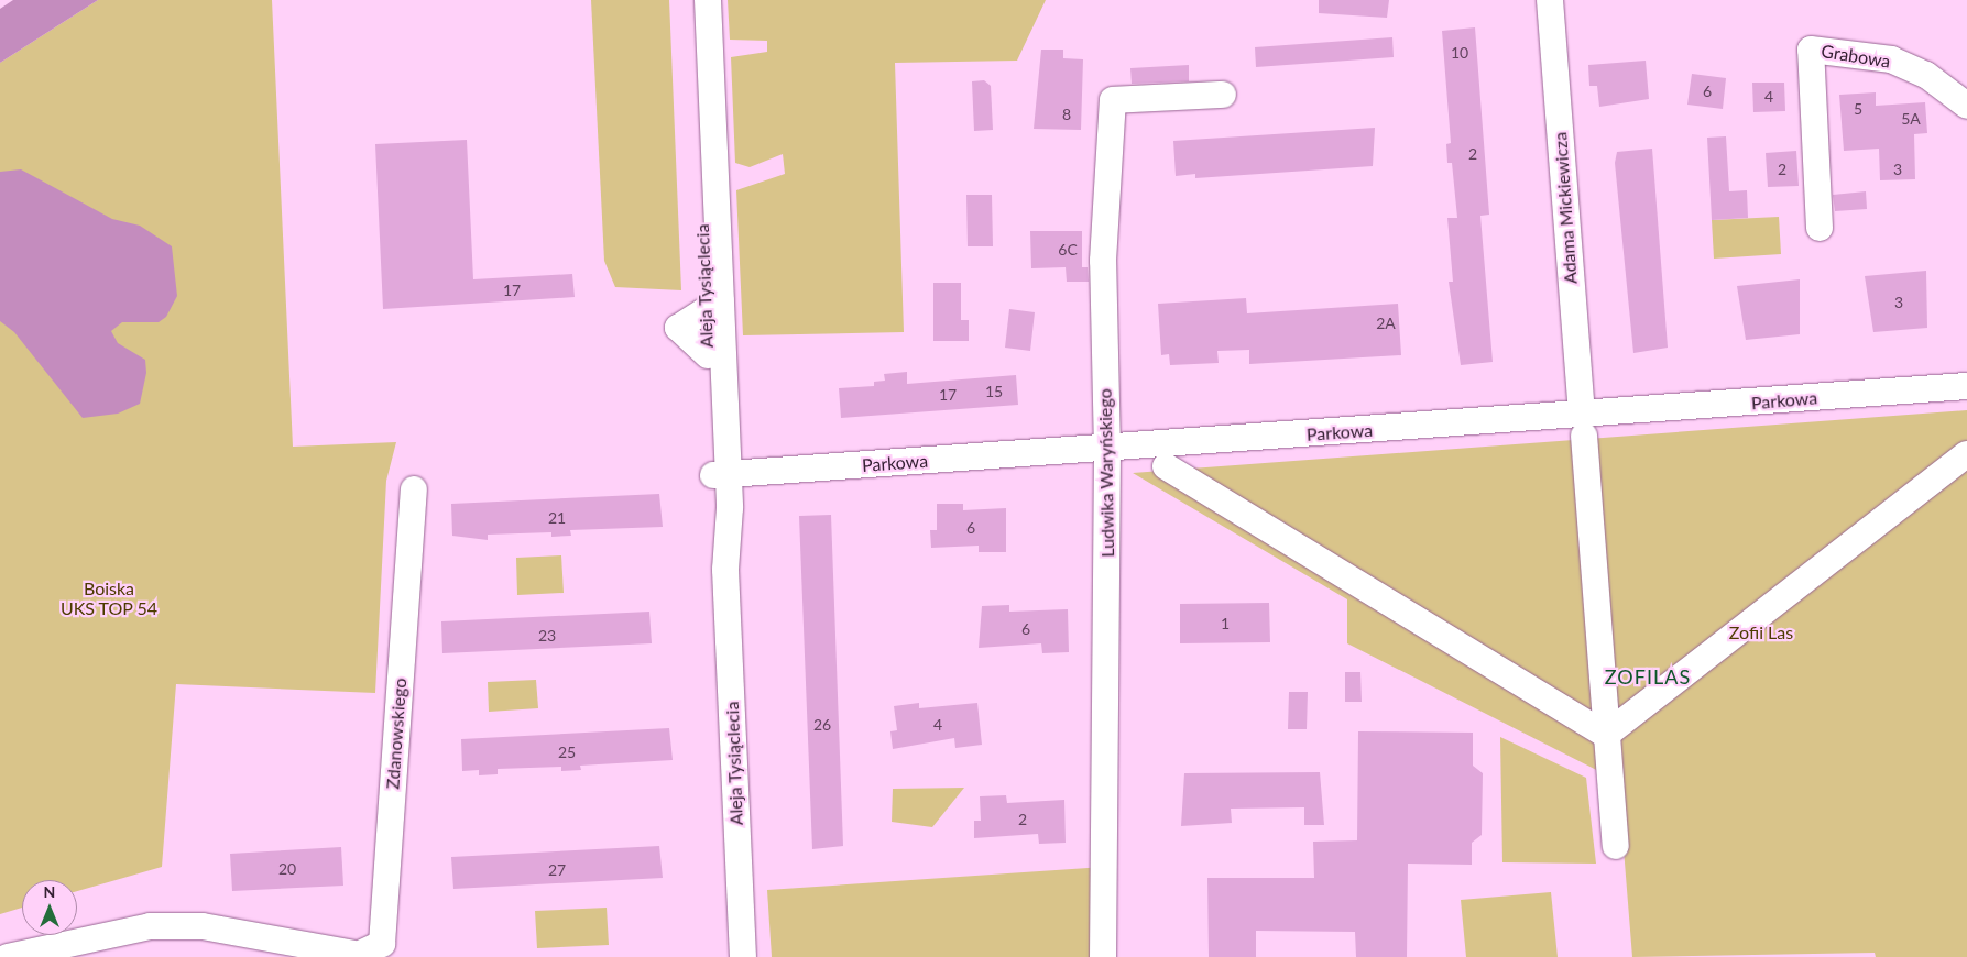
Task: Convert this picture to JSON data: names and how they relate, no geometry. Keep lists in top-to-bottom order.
{
  "streets": {
    "street": [
      "Grabowa",
      "Adama Mickiewicza",
      "Aleja Tysiąclecia",
      "Parkowa",
      "Ludwika Waryńskiego",
      "Zdanowskiego"
    ]
  },
  "crossings": [
    ["Adama Mickiewicza", "Parkowa"],
    ["Aleja Tysiąclecia", "Parkowa"],
    ["Parkowa", "Ludwika Waryńskiego"]
  ],
  "districts": ["ZOFILAS"],
  "parks": ["Boiska UKS TOP 54", "Zofii Las"],
  "house_numbers": [
    "10",
    "6",
    "4",
    "5",
    "8",
    "5A",
    "2",
    "2",
    "3",
    "6C",
    "17",
    "3",
    "2A",
    "15",
    "17",
    "21",
    "6",
    "1",
    "6",
    "23",
    "26",
    "4",
    "25",
    "2",
    "20",
    "27"
  ],
  "north": "top"
}
